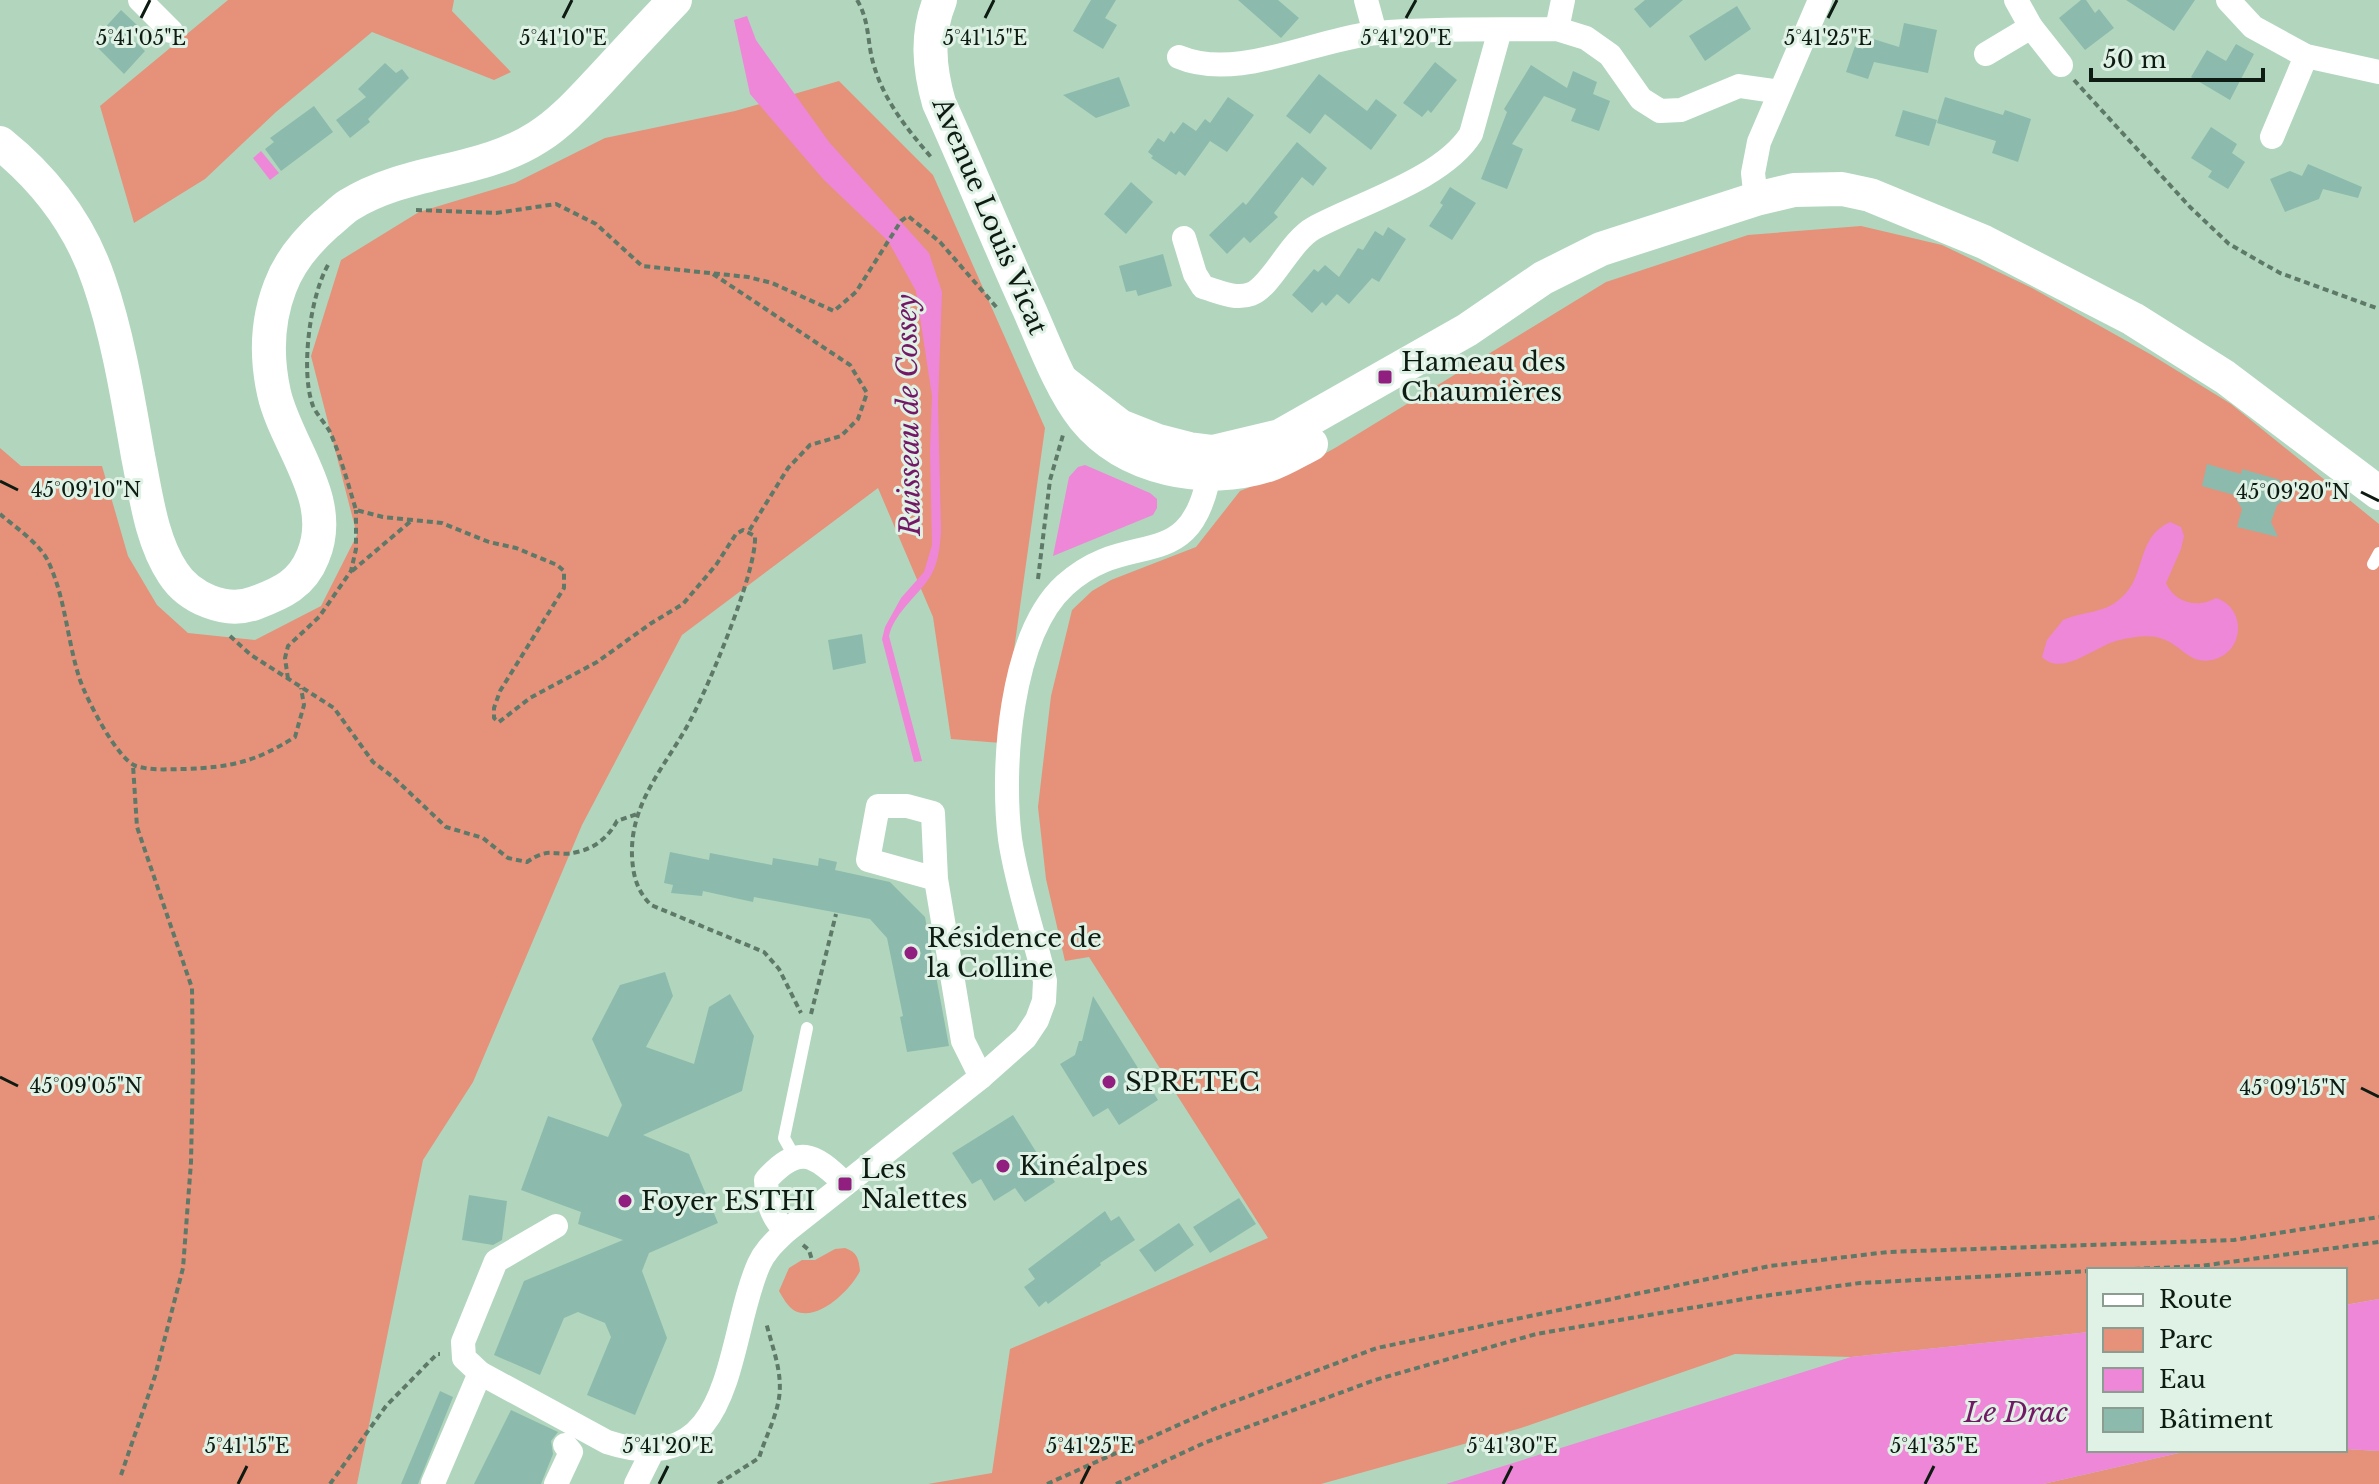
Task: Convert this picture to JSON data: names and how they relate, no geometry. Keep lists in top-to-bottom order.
{
  "streets": {
    "main road": ["Avenue Louis Vicat"]
  },
  "water": ["Ruisseau de Cossey", "Le Drac"],
  "places": {
    "transit": ["Hameau des Chaumières", "Les Nalettes"],
    "other": [
      "Résidence de la Colline",
      "SPRETEC",
      "Kinéalpes",
      "Foyer ESTHI"
    ]
  },
  "legend": [
    "Route",
    "Parc",
    "Eau",
    "Bâtiment"
  ],
  "scale_bar": "50 m",
  "coordinates": [
    "5°41'05\"E",
    "5°41'10\"E",
    "5°41'15\"E",
    "5°41'20\"E",
    "5°41'25\"E",
    "45°09'10\"N",
    "45°09'20\"N",
    "45°09'05\"N",
    "45°09'15\"N",
    "5°41'30\"E",
    "5°41'35\"E"
  ]
}
